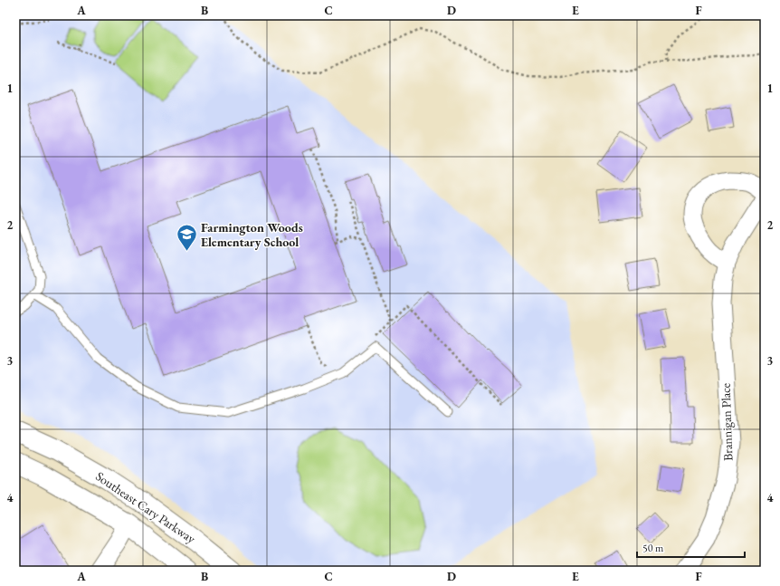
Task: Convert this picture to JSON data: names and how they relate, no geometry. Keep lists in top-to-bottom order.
{
  "streets": {
    "main road": ["Southeast Cary Parkway"],
    "street": ["Brannigan Place"]
  },
  "places": {
    "school or university": ["Farmington Woods Elementary School"]
  },
  "scale_bar": "50 m",
  "grid": {
    "columns": [
      "A",
      "B",
      "C",
      "D",
      "E",
      "F"
    ],
    "rows": [
      "1",
      "2",
      "3",
      "4"
    ]
  }
}
